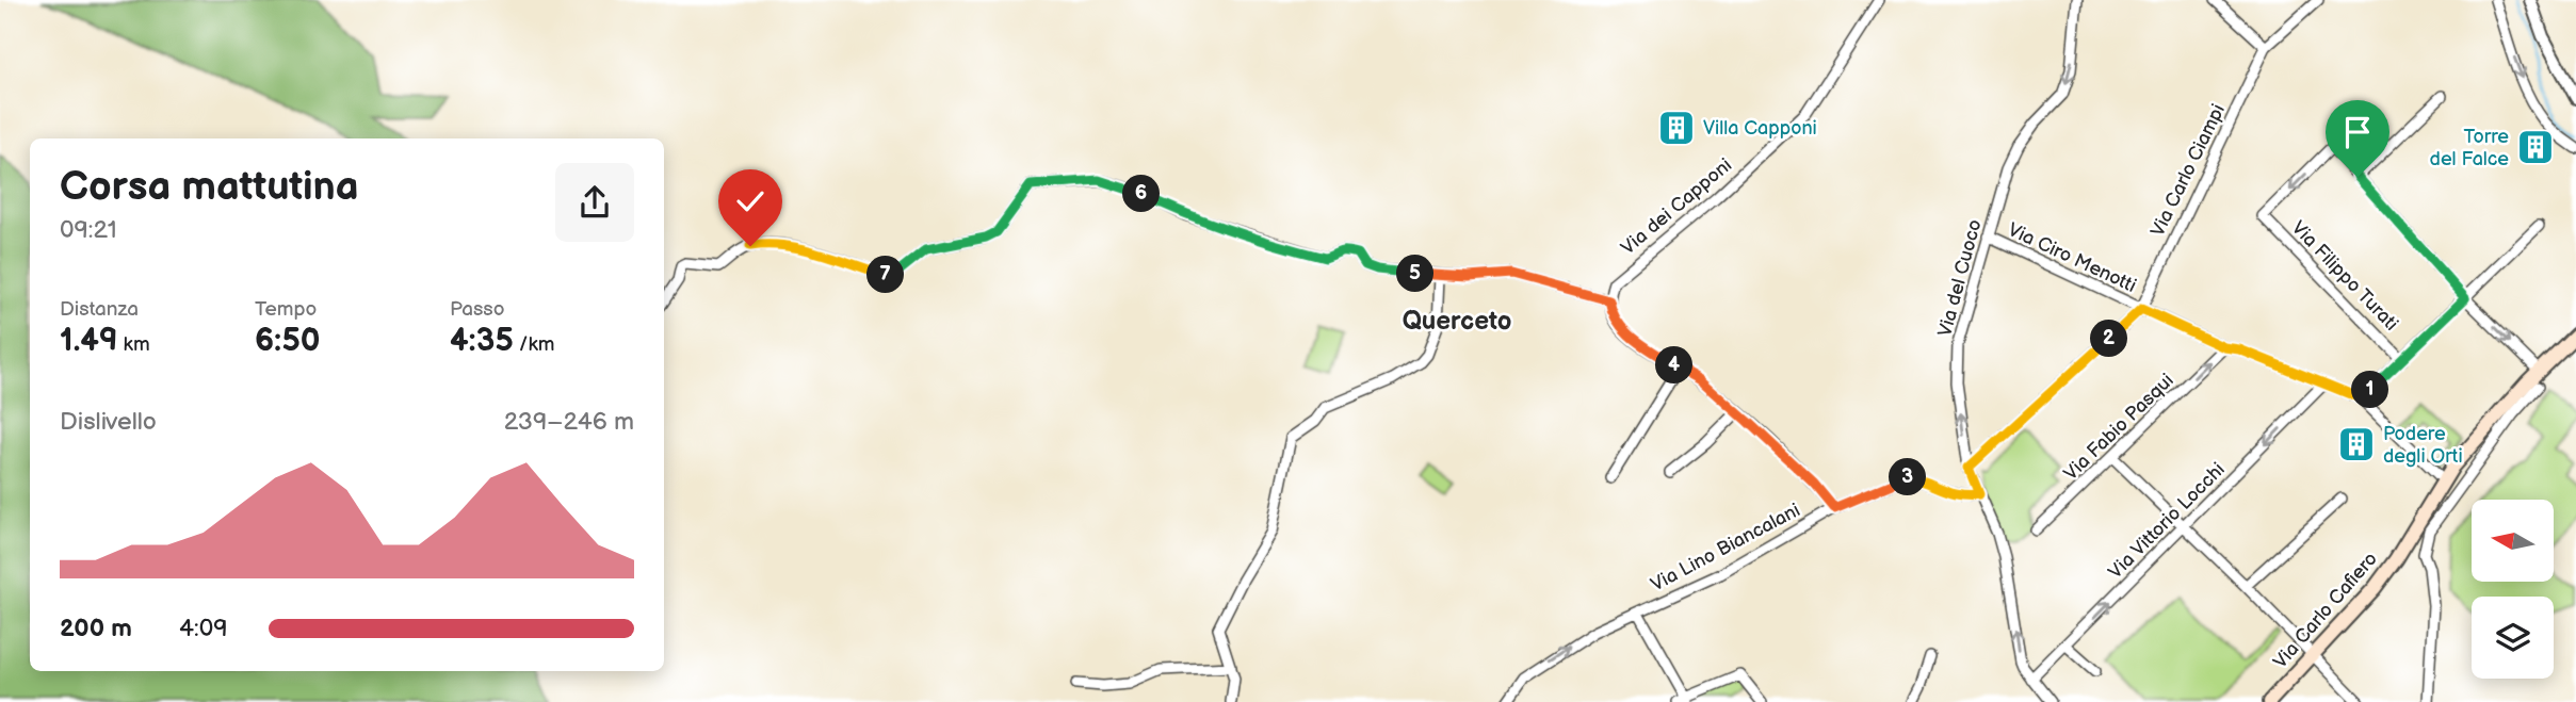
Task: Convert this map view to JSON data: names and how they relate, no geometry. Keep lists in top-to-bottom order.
{
  "streets": {
    "main road": ["Via Carlo Cafiero"],
    "street": [
      "Via Carlo Ciampi",
      "Via dei Capponi",
      "Via Ciro Menotti",
      "Via Filippo Turati",
      "Via del Cuoco",
      "Via Fabio Pasqui",
      "Via Vittorio Locchi",
      "Via Lino Biancalani"
    ]
  },
  "crossings": [
    ["Via Carlo Ciampi", "Via Ciro Menotti"],
    ["Via Ciro Menotti", "Via del Cuoco"],
    ["Via Ciro Menotti", "Via Fabio Pasqui"],
    ["Via Ciro Menotti", "Via Vittorio Locchi"],
    ["Via del Cuoco", "Via Vittorio Locchi"],
    ["Via del Cuoco", "Via Lino Biancalani"]
  ],
  "one_way": ["Via Fabio Pasqui"],
  "districts": ["Querceto"],
  "places": {
    "building": ["Villa Capponi", "Torre del Falce", "Podere degli Orti"]
  },
  "north": "left",
  "page": {
    "heading": ["Corsa mattutina", "09:21"],
    "pins": [
      "6",
      "5",
      "7",
      "2",
      "4",
      "1",
      "3"
    ],
    "stats": [
      ["Distanza", "1.49 km"],
      ["Tempo", "6:50"],
      ["Passo", "4:35 /km"]
    ],
    "chart": ["Dislivello", "239–246 m"],
    "list": [
      {
        "name": "200 m",
        "note": "4:09"
      }
    ]
  }
}
